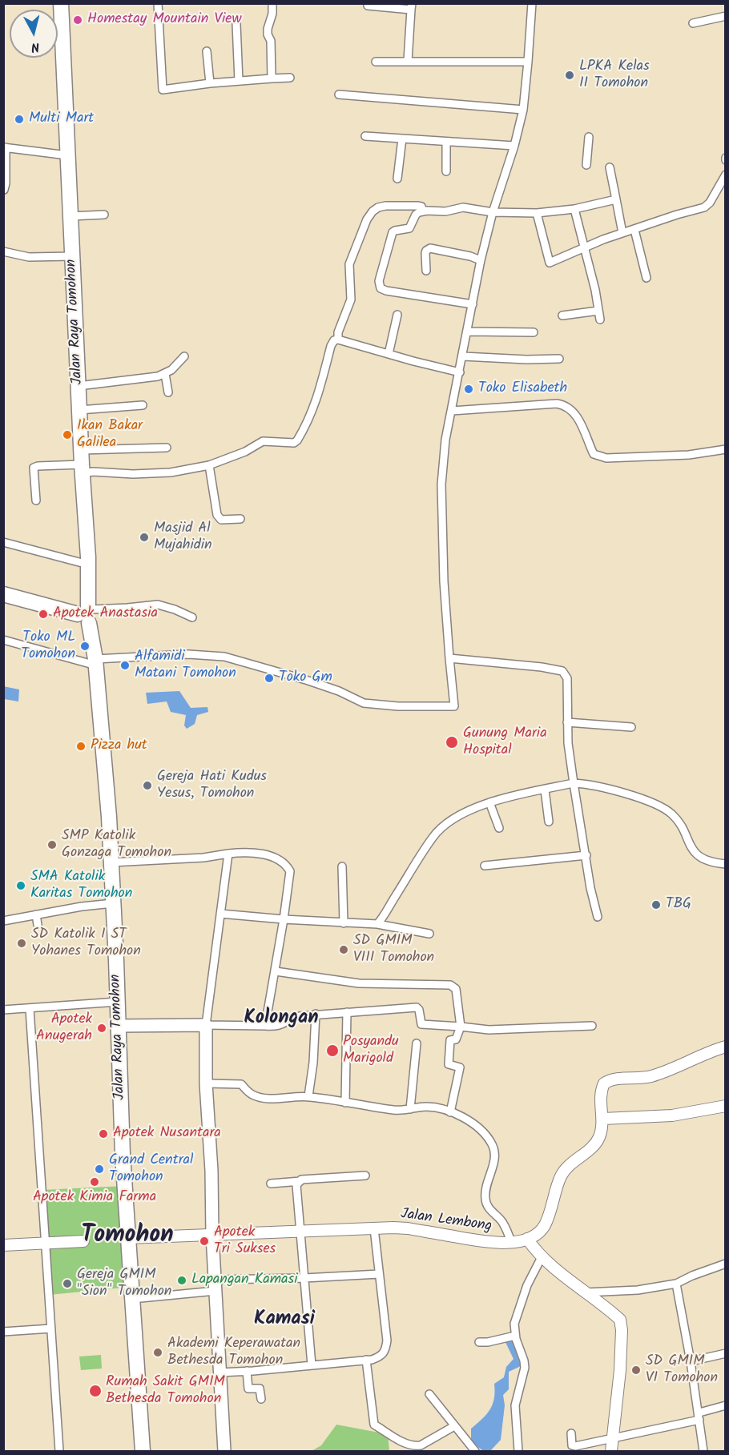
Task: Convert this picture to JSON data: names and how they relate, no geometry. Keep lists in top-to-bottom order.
{
  "streets": {
    "highway": ["Jalan Raya Tomohon"],
    "main road": ["Jalan Lembong"]
  },
  "crossings": [
    ["Jalan Raya Tomohon", "Jalan Lembong"]
  ],
  "districts": ["Kolongan", "Tomohon", "Kamasi"],
  "places": [
    "Homestay Mountain View",
    "LPKA Kelas II Tomohon",
    "Multi Mart",
    "Toko Elisabeth",
    "Ikan Bakar Galilea",
    "Masjid Al Mujahidin",
    "Apotek Anastasia",
    "Toko ML Tomohon",
    "Alfamidi Matani Tomohon",
    "Toko Gm",
    "Gunung Maria Hospital",
    "Pizza hut",
    "Gereja Hati Kudus Yesus, Tomohon",
    "SMP Katolik Gonzaga Tomohon",
    "SMA Katolik Karitas Tomohon",
    "TBG",
    "SD Katolik I ST Yohanes Tomohon",
    "SD GMIM VIII Tomohon",
    "Apotek Anugerah",
    "Posyandu Marigold",
    "Apotek Nusantara",
    "Grand Central Tomohon",
    "Apotek Kimia Farma",
    "Apotek Tri Sukses",
    "Lapangan Kamasi",
    "Gereja GMIM \"Sion\" Tomohon",
    "Akademi Keperawatan Bethesda Tomohon",
    "SD GMIM VI Tomohon",
    "Rumah Sakit GMIM Bethesda Tomohon"
  ],
  "north": "bottom"
}
